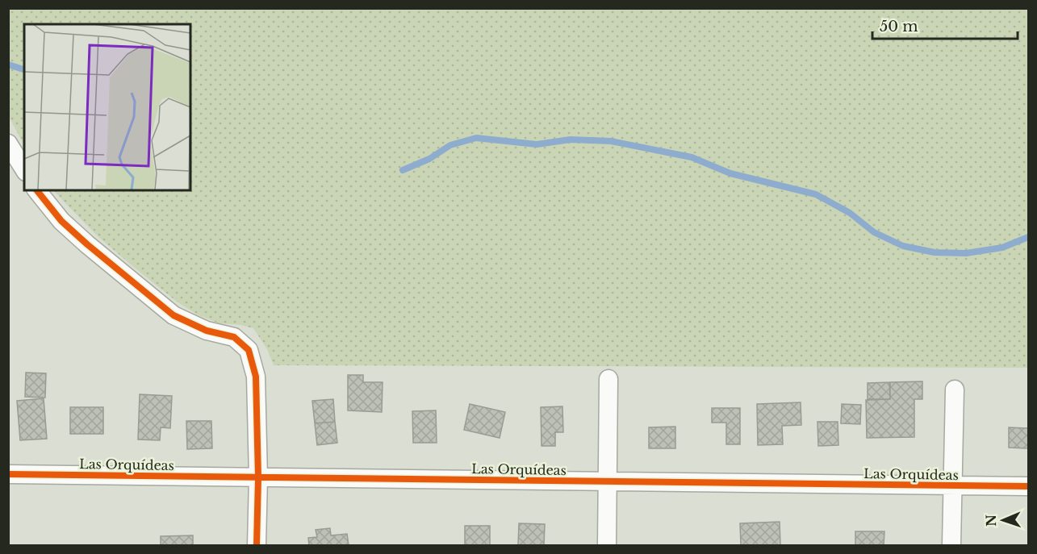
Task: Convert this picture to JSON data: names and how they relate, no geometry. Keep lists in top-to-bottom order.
{
  "streets": {
    "street": ["Las Orquídeas"]
  },
  "scale_bar": "50 m",
  "north": "left"
}
